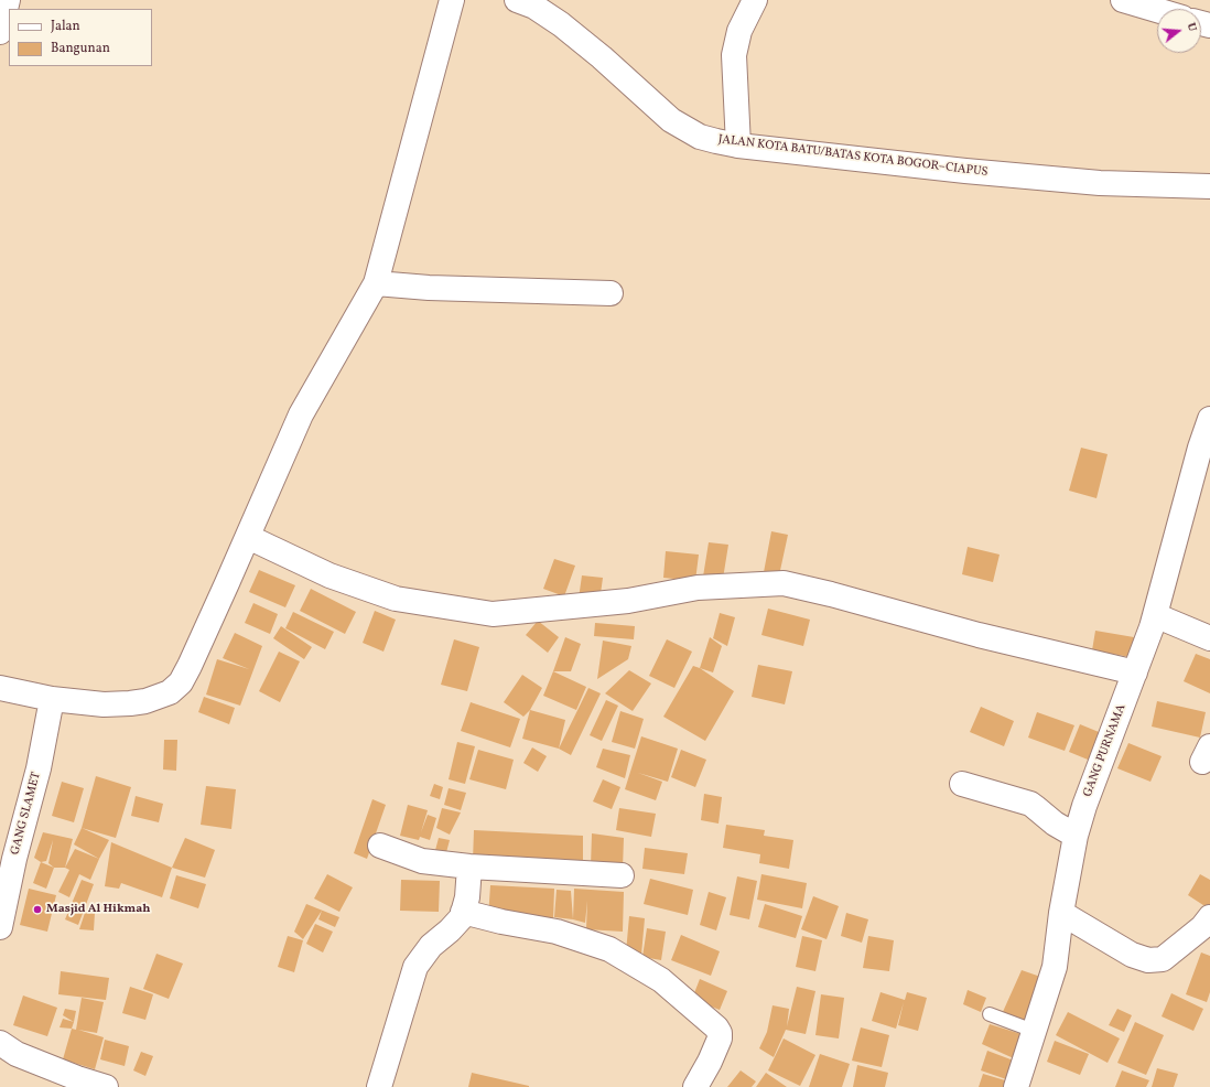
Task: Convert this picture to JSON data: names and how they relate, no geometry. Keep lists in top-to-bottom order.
{
  "streets": {
    "street": ["JALAN KOTA BATU/BATAS KOTA BOGOR–CIAPUS", "GANG PURNAMA", "GANG SLAMET"]
  },
  "places": ["Masjid Al Hikmah"],
  "legend": ["Jalan", "Bangunan"],
  "north": "right"
}
